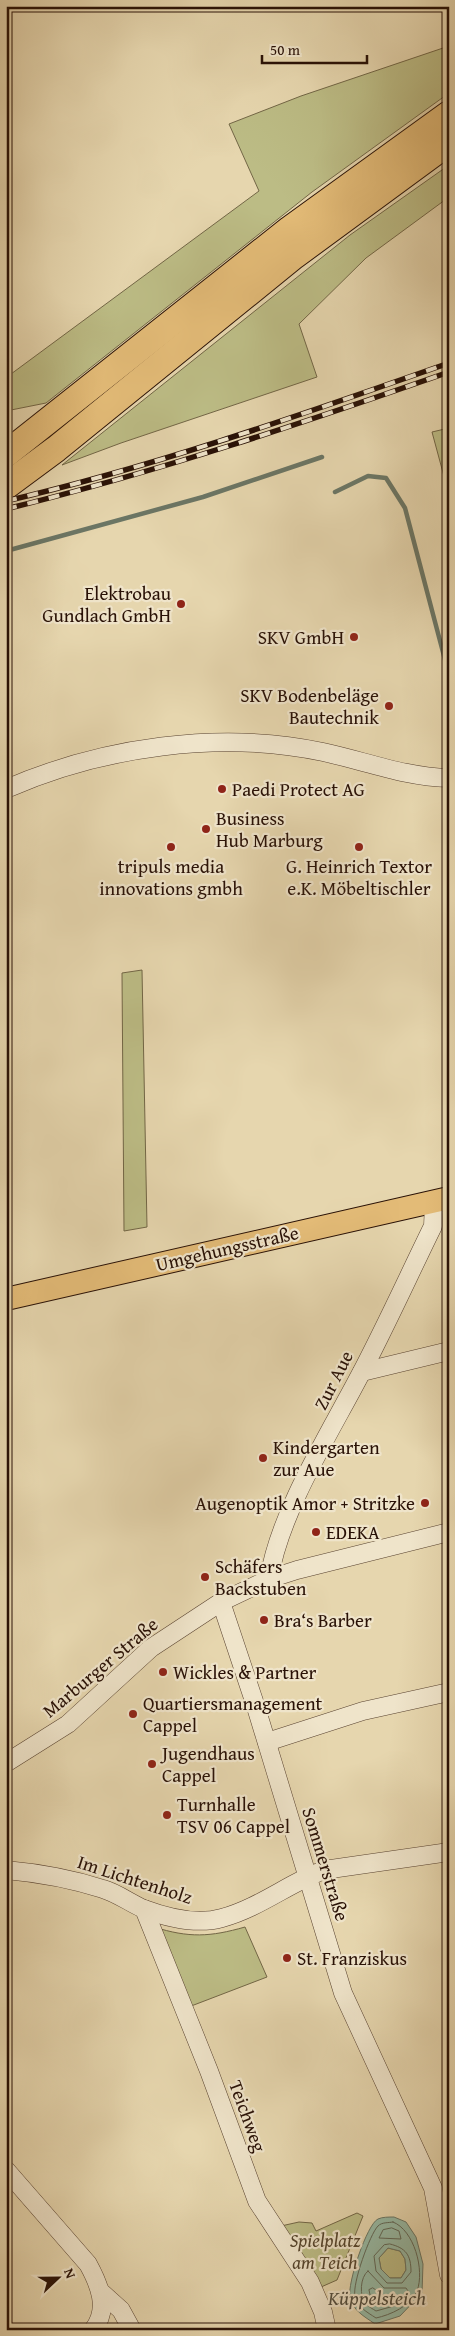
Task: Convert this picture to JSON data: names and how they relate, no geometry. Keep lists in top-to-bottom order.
{
  "streets": {
    "main road": ["Umgehungsstraße"],
    "street": [
      "Zur Aue",
      "Marburger Straße",
      "Sommerstraße",
      "Im Lichtenholz",
      "Teichweg"
    ]
  },
  "crossings": [
    ["Umgehungsstraße", "Zur Aue"],
    ["Zur Aue", "Marburger Straße"],
    ["Marburger Straße", "Sommerstraße"],
    ["Sommerstraße", "Im Lichtenholz"],
    ["Im Lichtenholz", "Teichweg"]
  ],
  "water": ["Küppelsteich"],
  "parks": ["Spielplatz am Teich"],
  "places": [
    "Elektrobau Gundlach GmbH",
    "SKV GmbH",
    "SKV Bodenbeläge Bautechnik",
    "Paedi Protect AG",
    "Business Hub Marburg",
    "tripuls media innovations gmbh",
    "G. Heinrich Textor e.K. Möbeltischler",
    "Kindergarten zur Aue",
    "Augenoptik Amor + Stritzke",
    "EDEKA",
    "Schäfers Backstuben",
    "Bra‘s Barber",
    "Wickles & Partner",
    "Quartiersmanagement Cappel",
    "Jugendhaus Cappel",
    "Turnhalle TSV 06 Cappel",
    "St. Franziskus"
  ],
  "scale_bar": "50 m",
  "north": "right"
}
